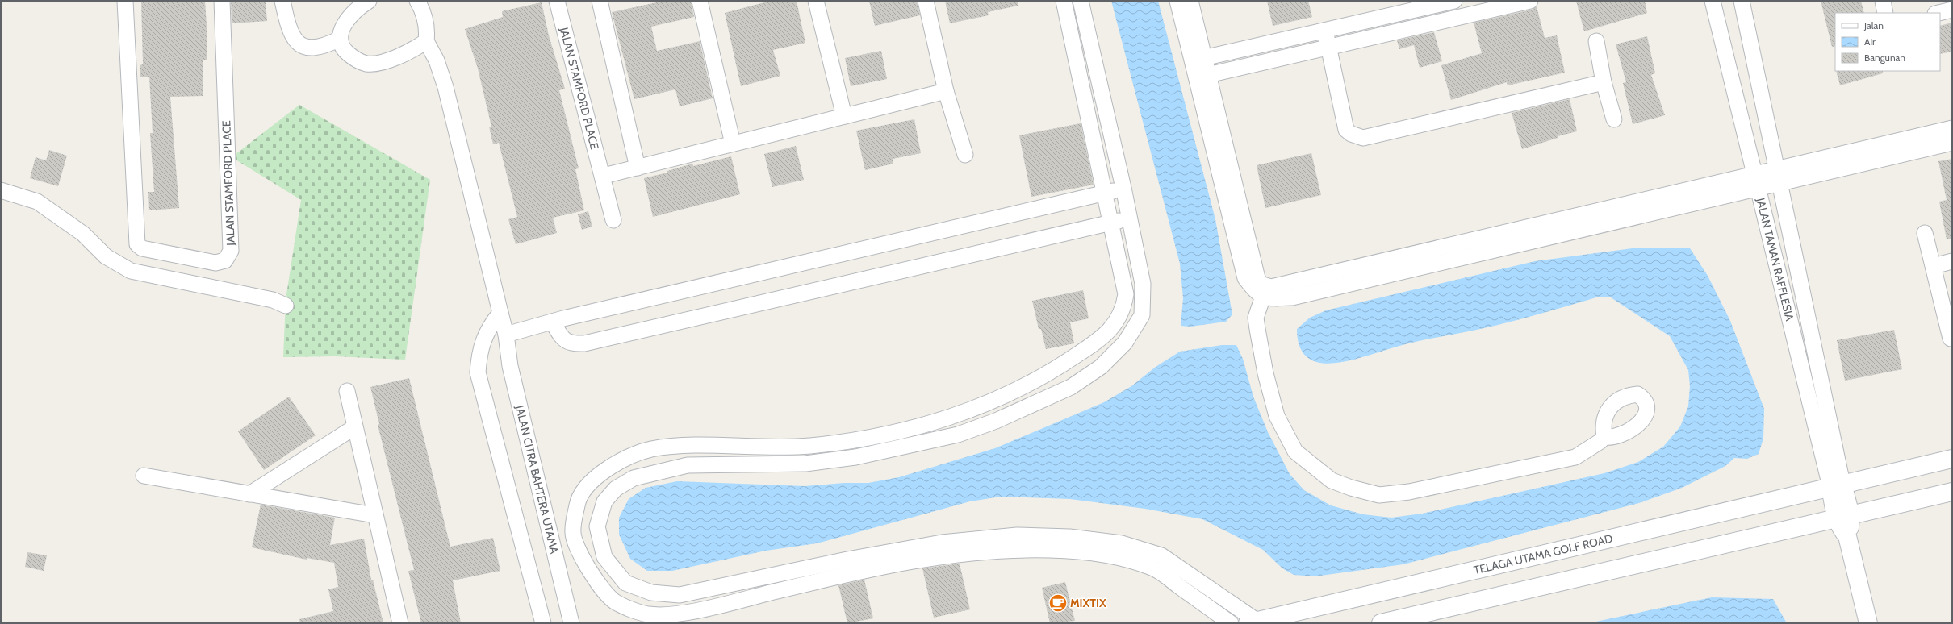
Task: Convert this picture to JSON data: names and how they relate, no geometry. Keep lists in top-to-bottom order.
{
  "streets": {
    "main road": ["JALAN TAMAN RAFFLESIA", "TELAGA UTAMA GOLF ROAD"],
    "street": ["JALAN STAMFORD PLACE", "JALAN CITRA BAHTERA UTAMA"]
  },
  "crossings": [
    ["JALAN TAMAN RAFFLESIA", "TELAGA UTAMA GOLF ROAD"]
  ],
  "places": {
    "cafe": ["MIXTIX"]
  },
  "legend": ["Jalan", "Air", "Bangunan"]
}
